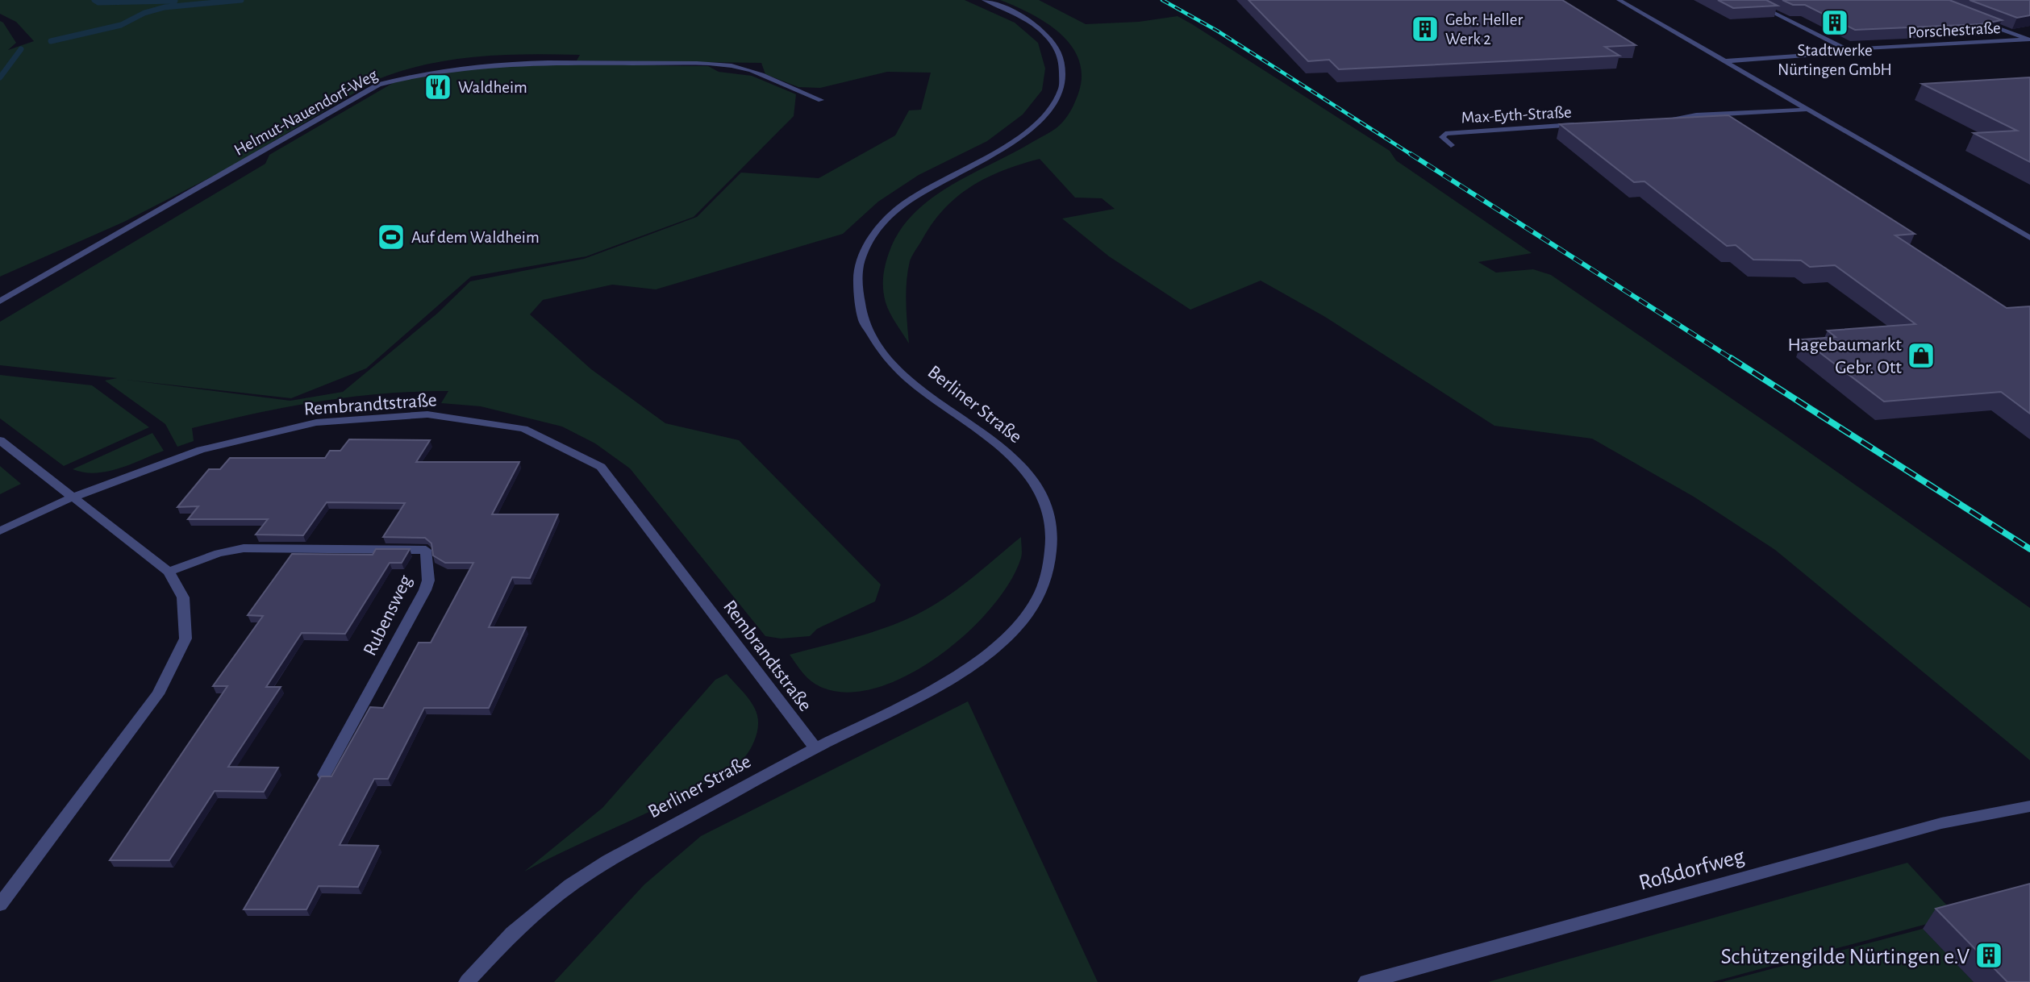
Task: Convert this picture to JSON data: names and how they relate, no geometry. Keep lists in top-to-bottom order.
{
  "streets": {
    "street": [
      "Porschestraße",
      "Helmut-Nauendorf-Weg",
      "Max-Eyth-Straße",
      "Rembrandtstraße",
      "Berliner Straße",
      "Rubensweg",
      "Roßdorfweg"
    ]
  },
  "crossings": [
    ["Rembrandtstraße", "Berliner Straße"]
  ],
  "places": {
    "building": ["Stadtwerke Nürtingen GmbH", "Gebr. Heller Werk 2", "Schützengilde Nürtingen e.V"],
    "restaurant": ["Waldheim"],
    "sports": ["Auf dem Waldheim"],
    "shop": ["Hagebaumarkt Gebr. Ott"]
  }
}
